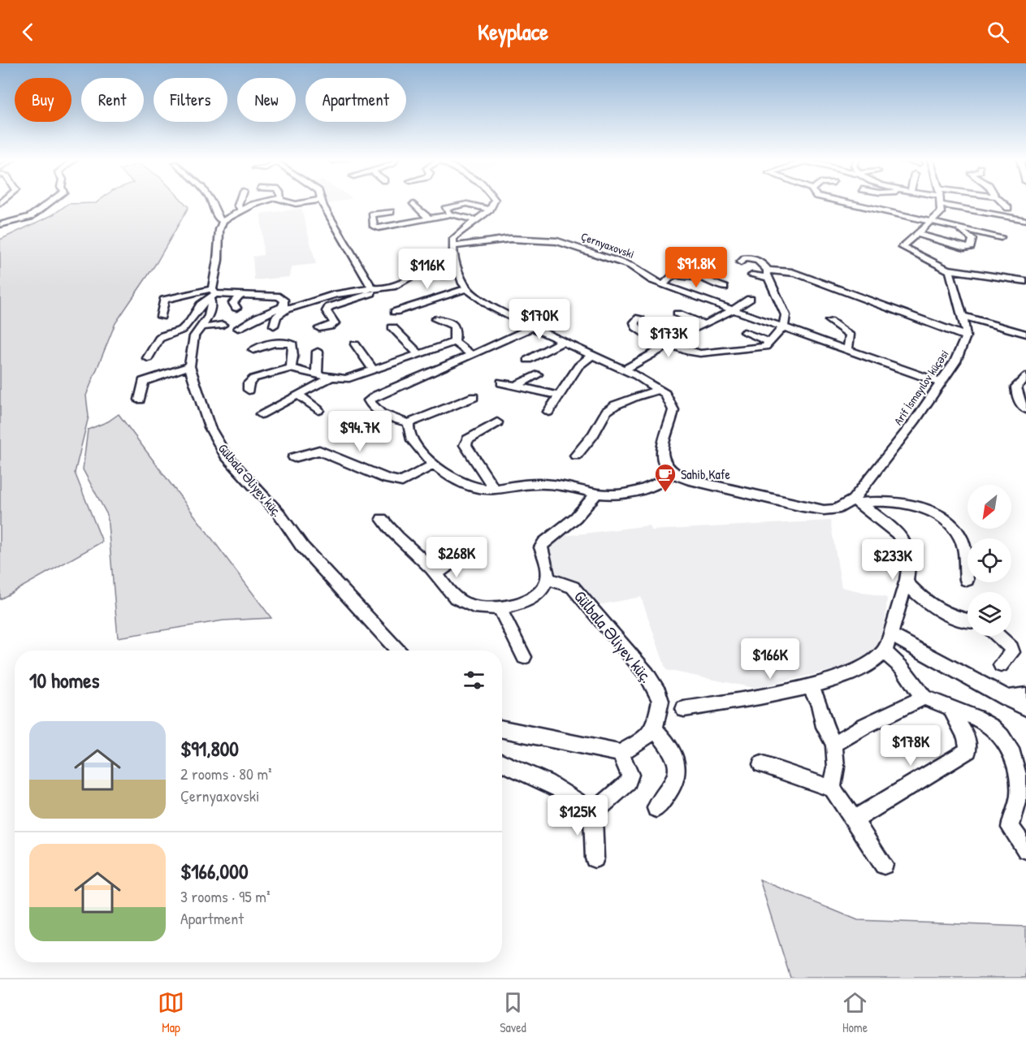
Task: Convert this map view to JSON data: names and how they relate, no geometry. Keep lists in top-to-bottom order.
{
  "streets": {
    "street": ["Çernyaxovski", "Arif İsmayılov küçəsi", "Gülbala Əliyev küç."]
  },
  "crossings": [
    ["Çernyaxovski", "Arif İsmayılov küçəsi"]
  ],
  "places": {
    "cafe": ["Sahib Kafe"]
  },
  "north": "bottom left",
  "page": {
    "header": "Keyplace",
    "chip": [
      "Buy",
      "Rent",
      "Filters",
      "New",
      "Apartment"
    ],
    "price": [
      "$91.8K",
      "$116K",
      "$170K",
      "$173K",
      "$94.7K",
      "$268K",
      "$233K",
      "$166K",
      "$178K",
      "$125K"
    ],
    "heading": "10 homes",
    "list": [
      {
        "name": "$91,800",
        "note": "2 rooms · 80 m² · Çernyaxovski"
      },
      {
        "name": "$166,000",
        "note": "3 rooms · 95 m² · Apartment"
      }
    ],
    "tabs": ["Map", "Saved", "Home"]
  }
}
